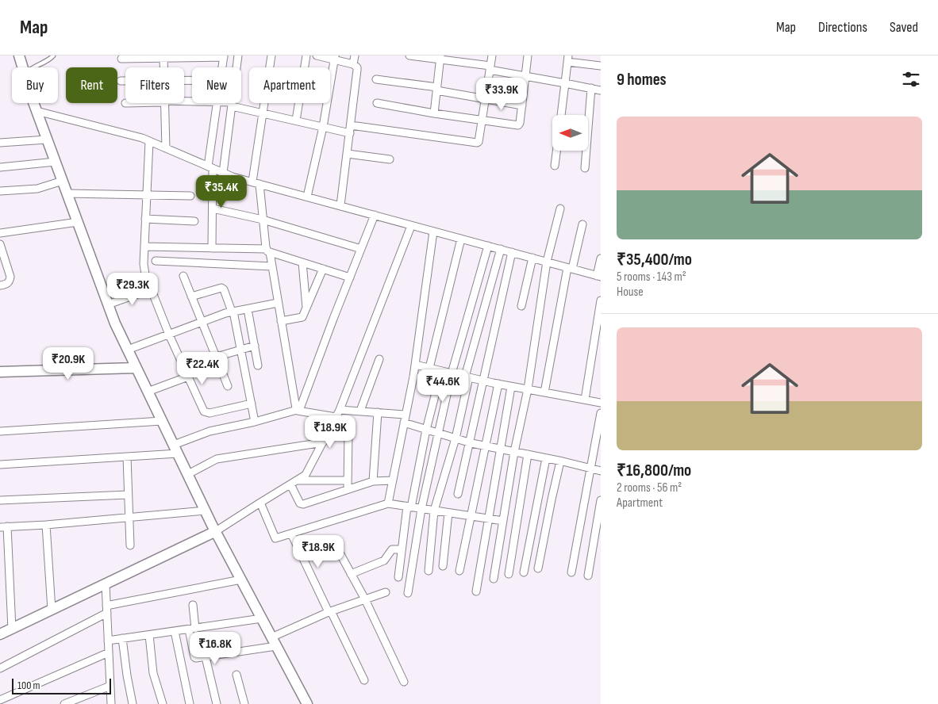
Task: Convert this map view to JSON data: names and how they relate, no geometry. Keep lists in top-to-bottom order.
{
  "scale_bar": "100 m",
  "north": "left",
  "page": {
    "header": "Map",
    "nav": ["Map", "Directions", "Saved"],
    "heading": "9 homes",
    "chip": [
      "Buy",
      "Rent",
      "Filters",
      "New",
      "Apartment"
    ],
    "price": [
      "₹33.9K",
      "₹35.4K",
      "₹29.3K",
      "₹20.9K",
      "₹22.4K",
      "₹44.6K",
      "₹18.9K",
      "₹18.9K",
      "₹16.8K"
    ],
    "list": [
      {
        "name": "₹35,400/mo",
        "note": "5 rooms · 143 m² · House"
      },
      {
        "name": "₹16,800/mo",
        "note": "2 rooms · 56 m² · Apartment"
      }
    ],
    "scale": "100 m"
  }
}
